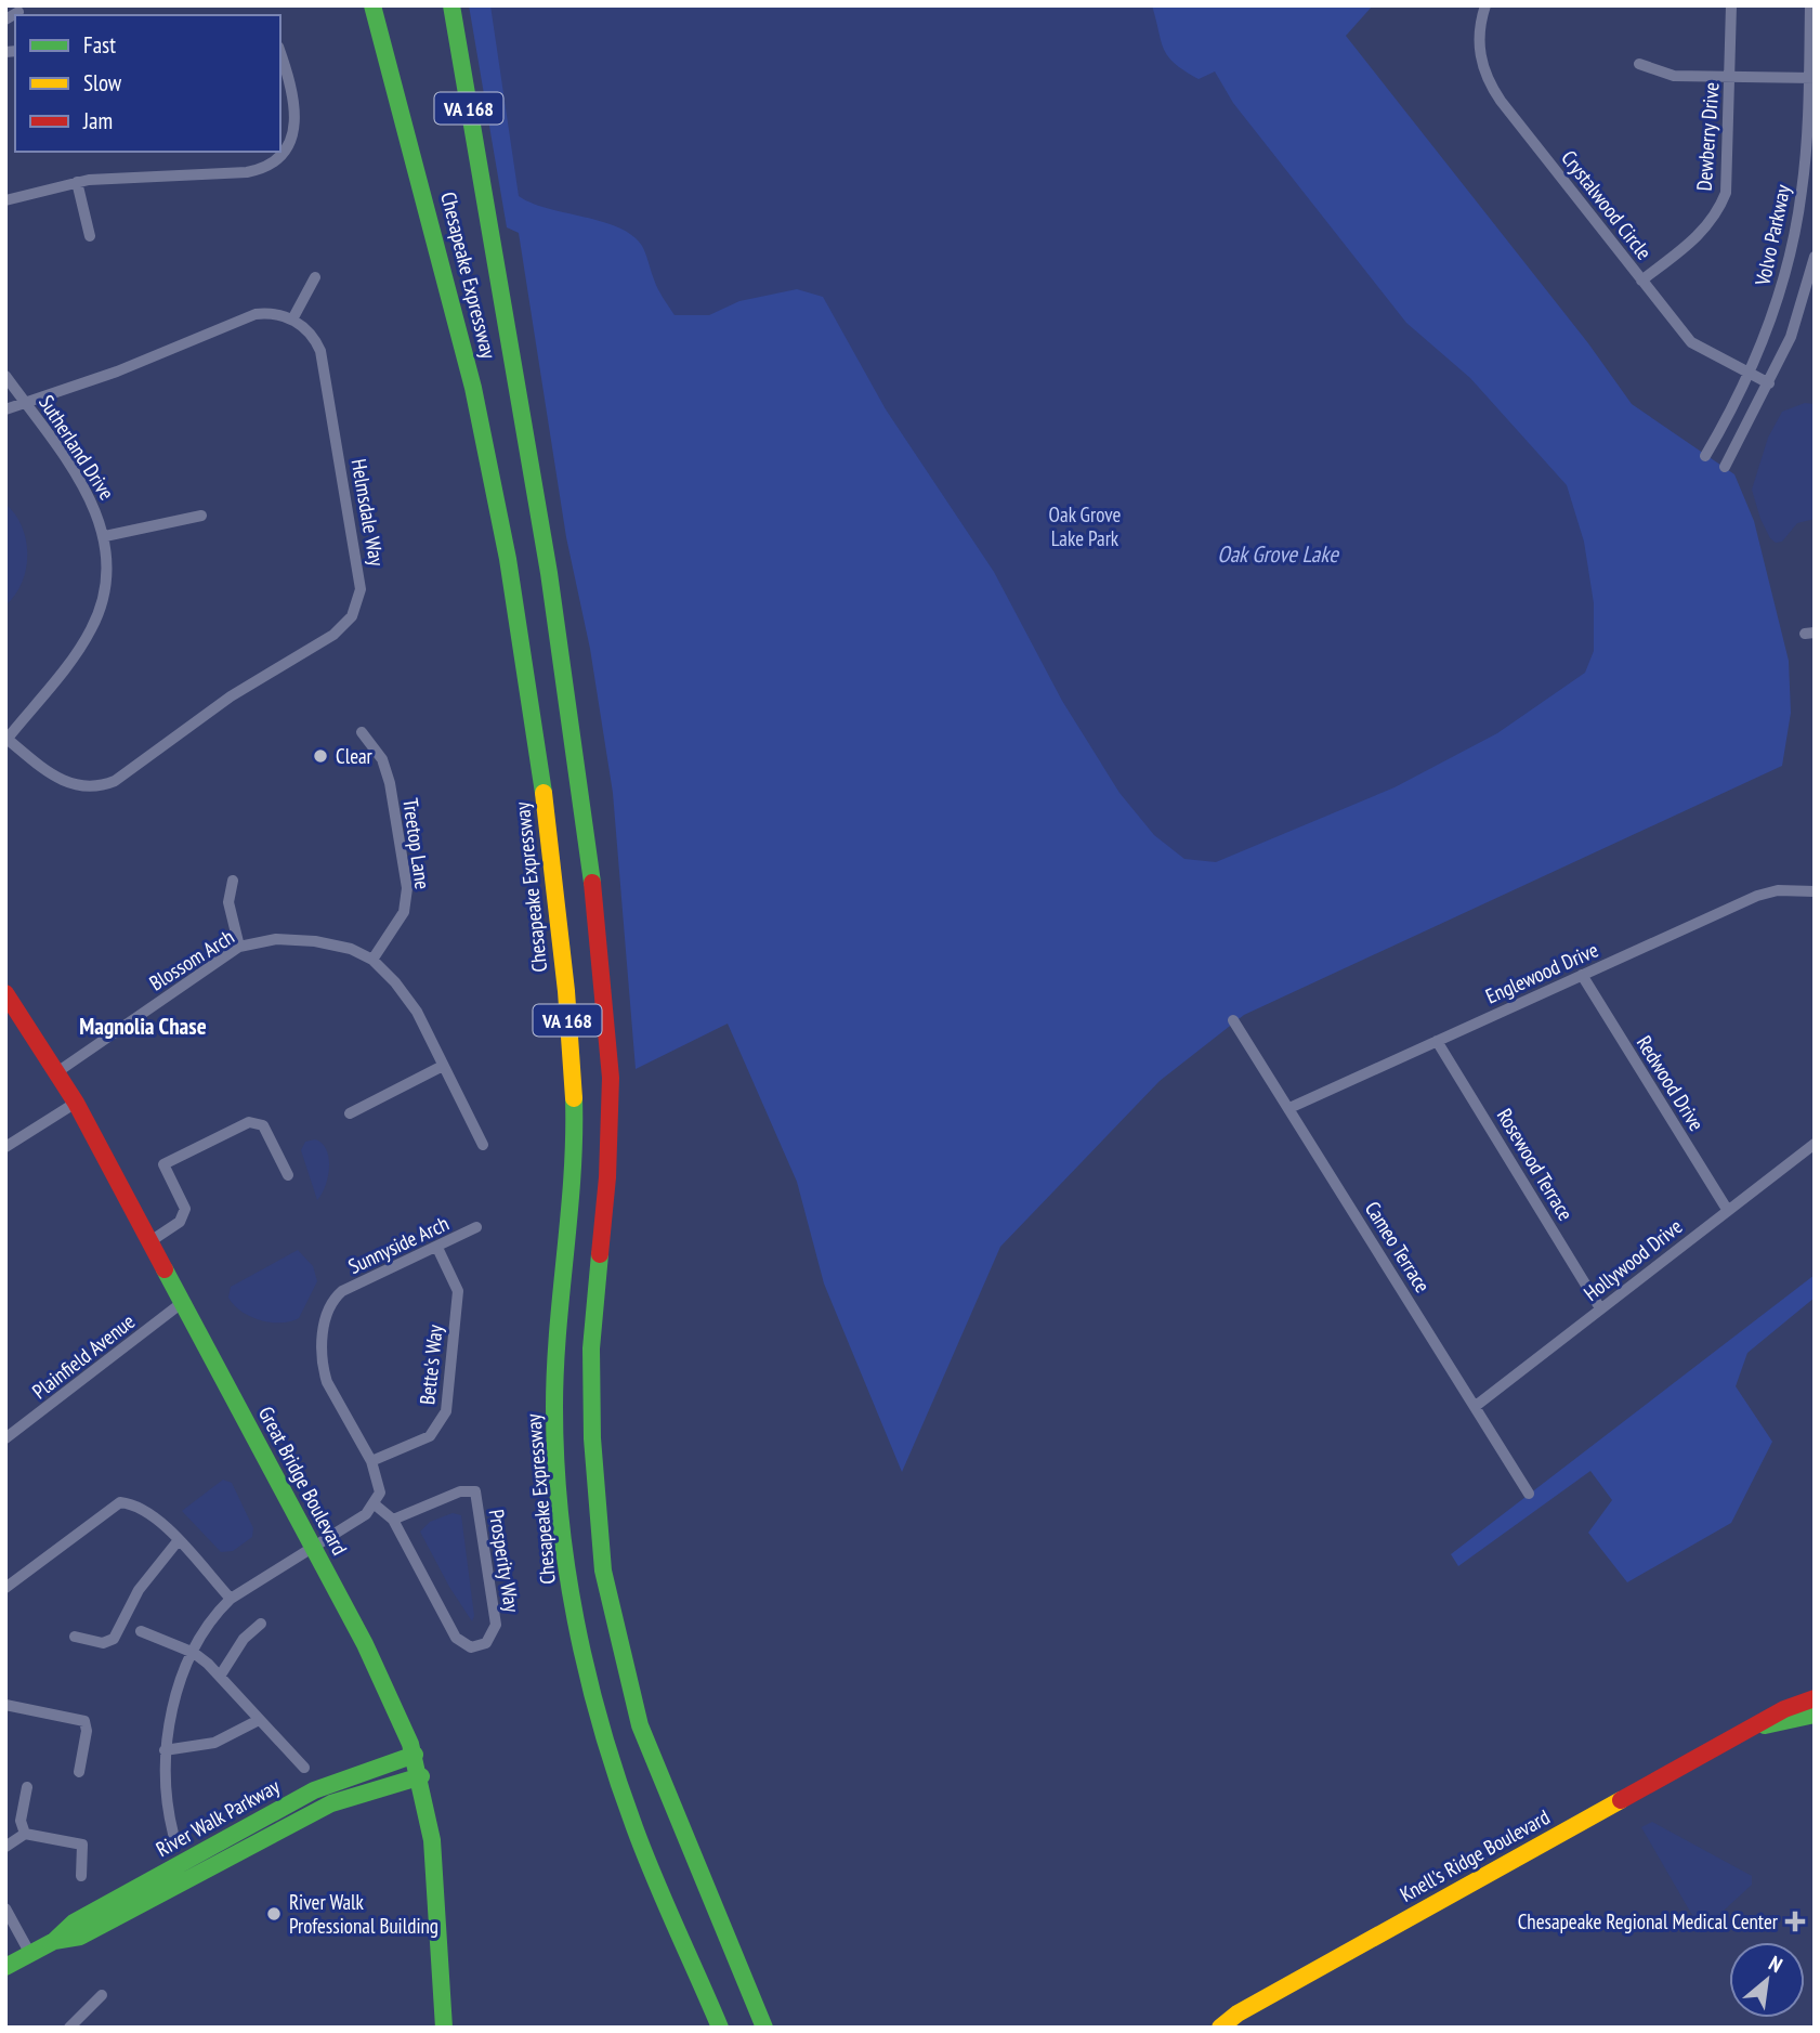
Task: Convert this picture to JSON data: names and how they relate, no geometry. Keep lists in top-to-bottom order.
{
  "streets": {
    "main road": [
      "VA 168",
      "Chesapeake Expressway",
      "Great Bridge Boulevard",
      "River Walk Parkway",
      "Knell's Ridge Boulevard"
    ],
    "street": [
      "Dewberry Drive",
      "Crystalwood Circle",
      "Volvo Parkway",
      "Sutherland Drive",
      "Helmsdale Way",
      "Treetop Lane",
      "Blossom Arch",
      "Englewood Drive",
      "Redwood Drive",
      "Rosewood Terrace",
      "Sunnyside Arch",
      "Cameo Terrace",
      "Hollywood Drive",
      "Plainfield Avenue",
      "Bette's Way",
      "Prosperity Way"
    ]
  },
  "crossings": [
    ["Dewberry Drive", "Crystalwood Circle"],
    ["Crystalwood Circle", "Volvo Parkway"],
    ["Sutherland Drive", "Helmsdale Way"],
    ["Treetop Lane", "Blossom Arch"],
    ["Blossom Arch", "Great Bridge Boulevard"],
    ["Englewood Drive", "Redwood Drive"],
    ["Englewood Drive", "Rosewood Terrace"],
    ["Englewood Drive", "Cameo Terrace"],
    ["Redwood Drive", "Hollywood Drive"],
    ["Rosewood Terrace", "Hollywood Drive"],
    ["Sunnyside Arch", "Bette's Way"],
    ["Cameo Terrace", "Hollywood Drive"],
    ["Plainfield Avenue", "Great Bridge Boulevard"],
    ["Great Bridge Boulevard", "River Walk Parkway"]
  ],
  "districts": ["Magnolia Chase"],
  "water": ["Oak Grove Lake"],
  "parks": ["Oak Grove Lake Park"],
  "places": {
    "other": ["Clear", "River Walk Professional Building"],
    "health": ["Chesapeake Regional Medical Center"]
  },
  "legend": ["Fast", "Slow", "Jam"],
  "north": "top right"
}
